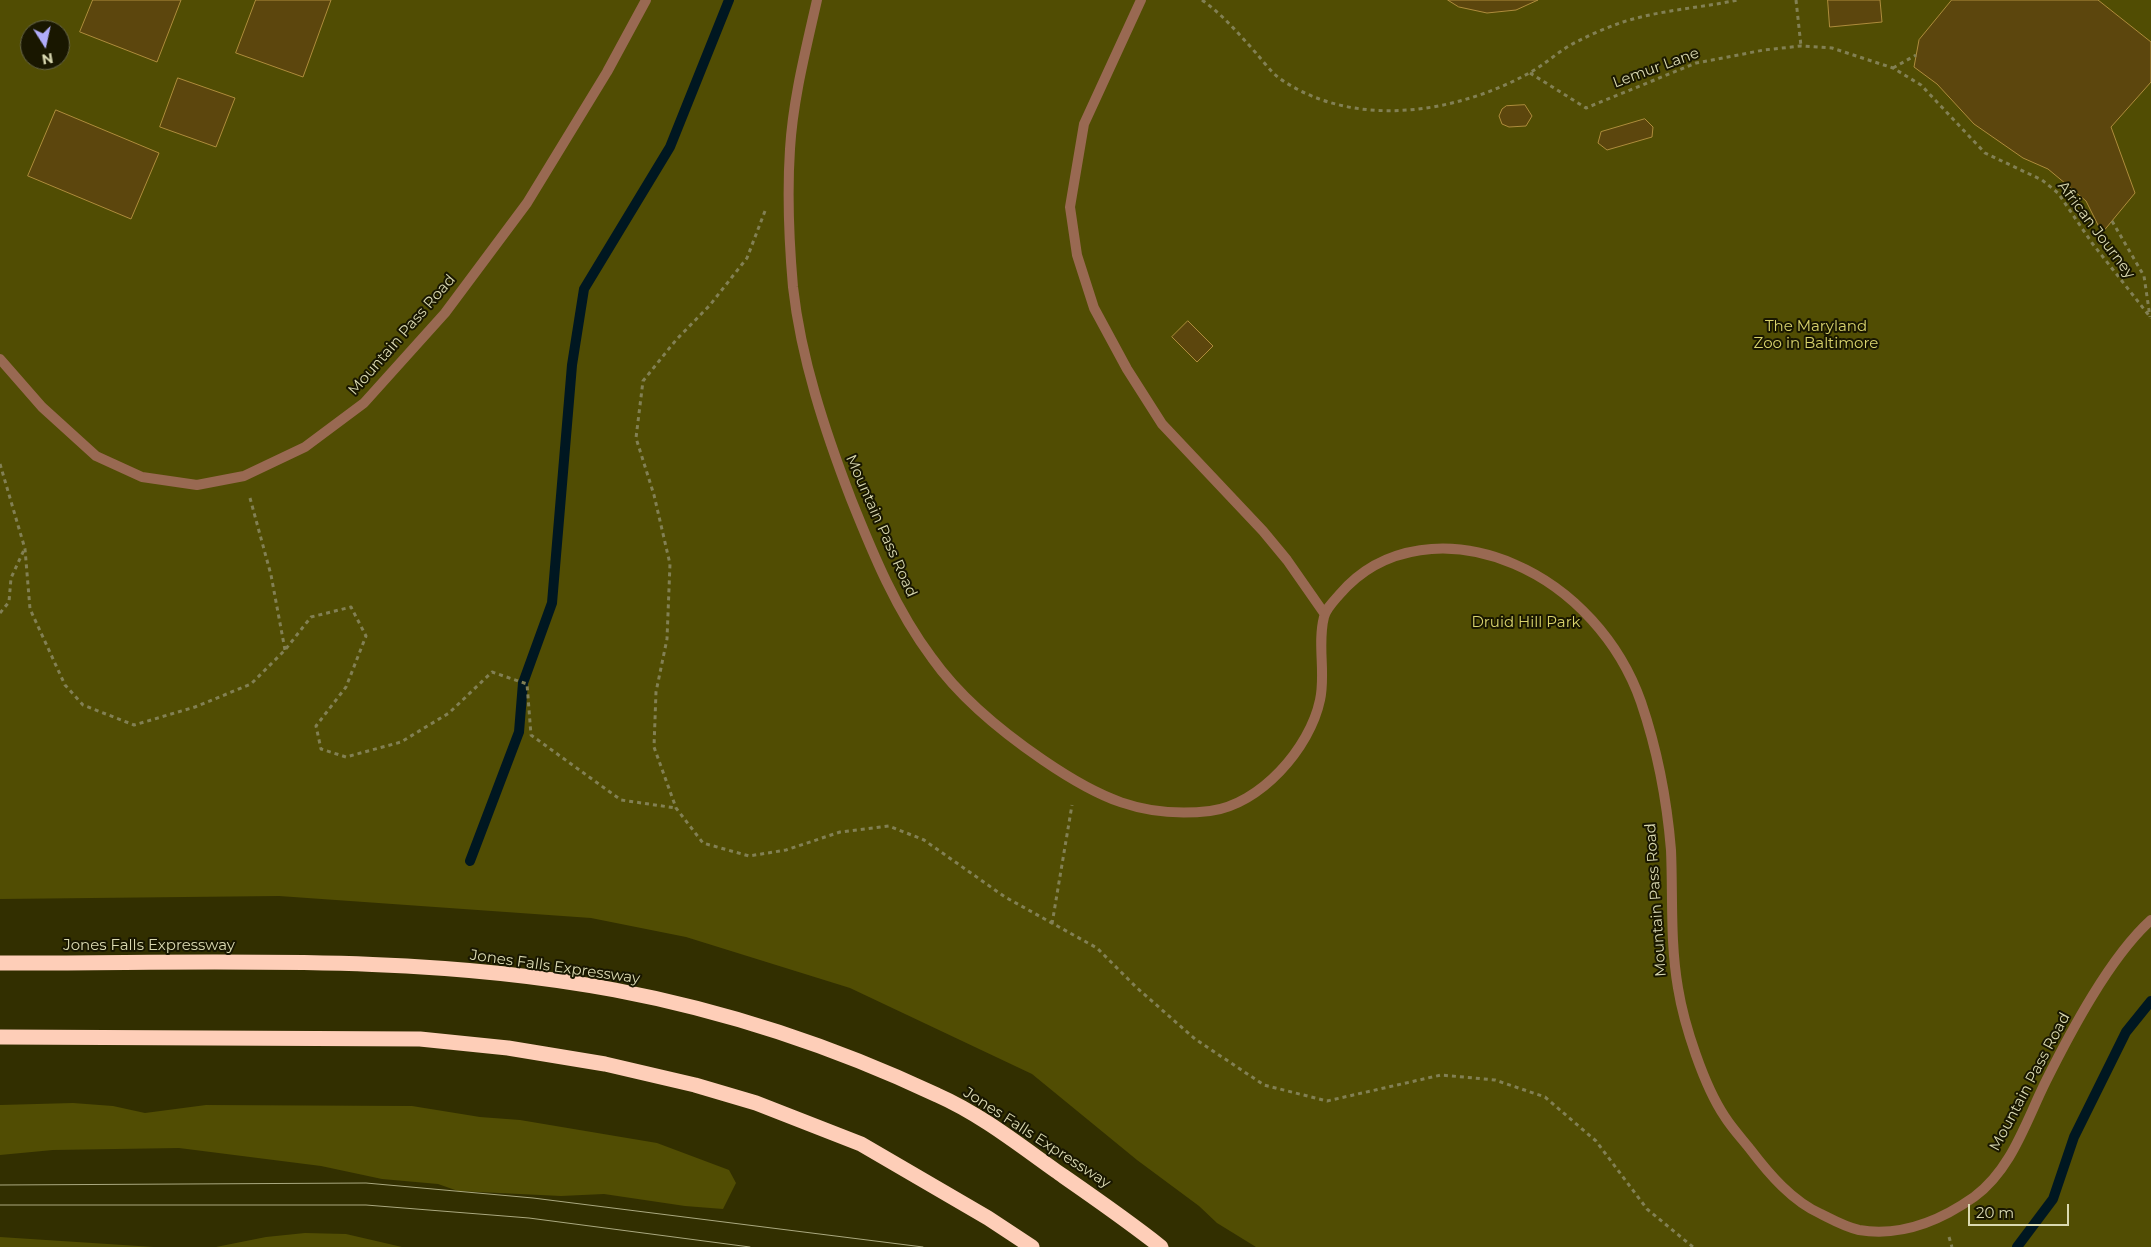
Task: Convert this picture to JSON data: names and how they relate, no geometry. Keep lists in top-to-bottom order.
{
  "streets": {
    "highway": ["Jones Falls Expressway"],
    "lane": ["Mountain Pass Road"],
    "path": ["Lemur Lane", "African Journey"]
  },
  "crossings": [
    ["Lemur Lane", "African Journey"]
  ],
  "parks": ["The Maryland Zoo in Baltimore", "Druid Hill Park"],
  "scale_bar": "20 m",
  "north": "bottom"
}
